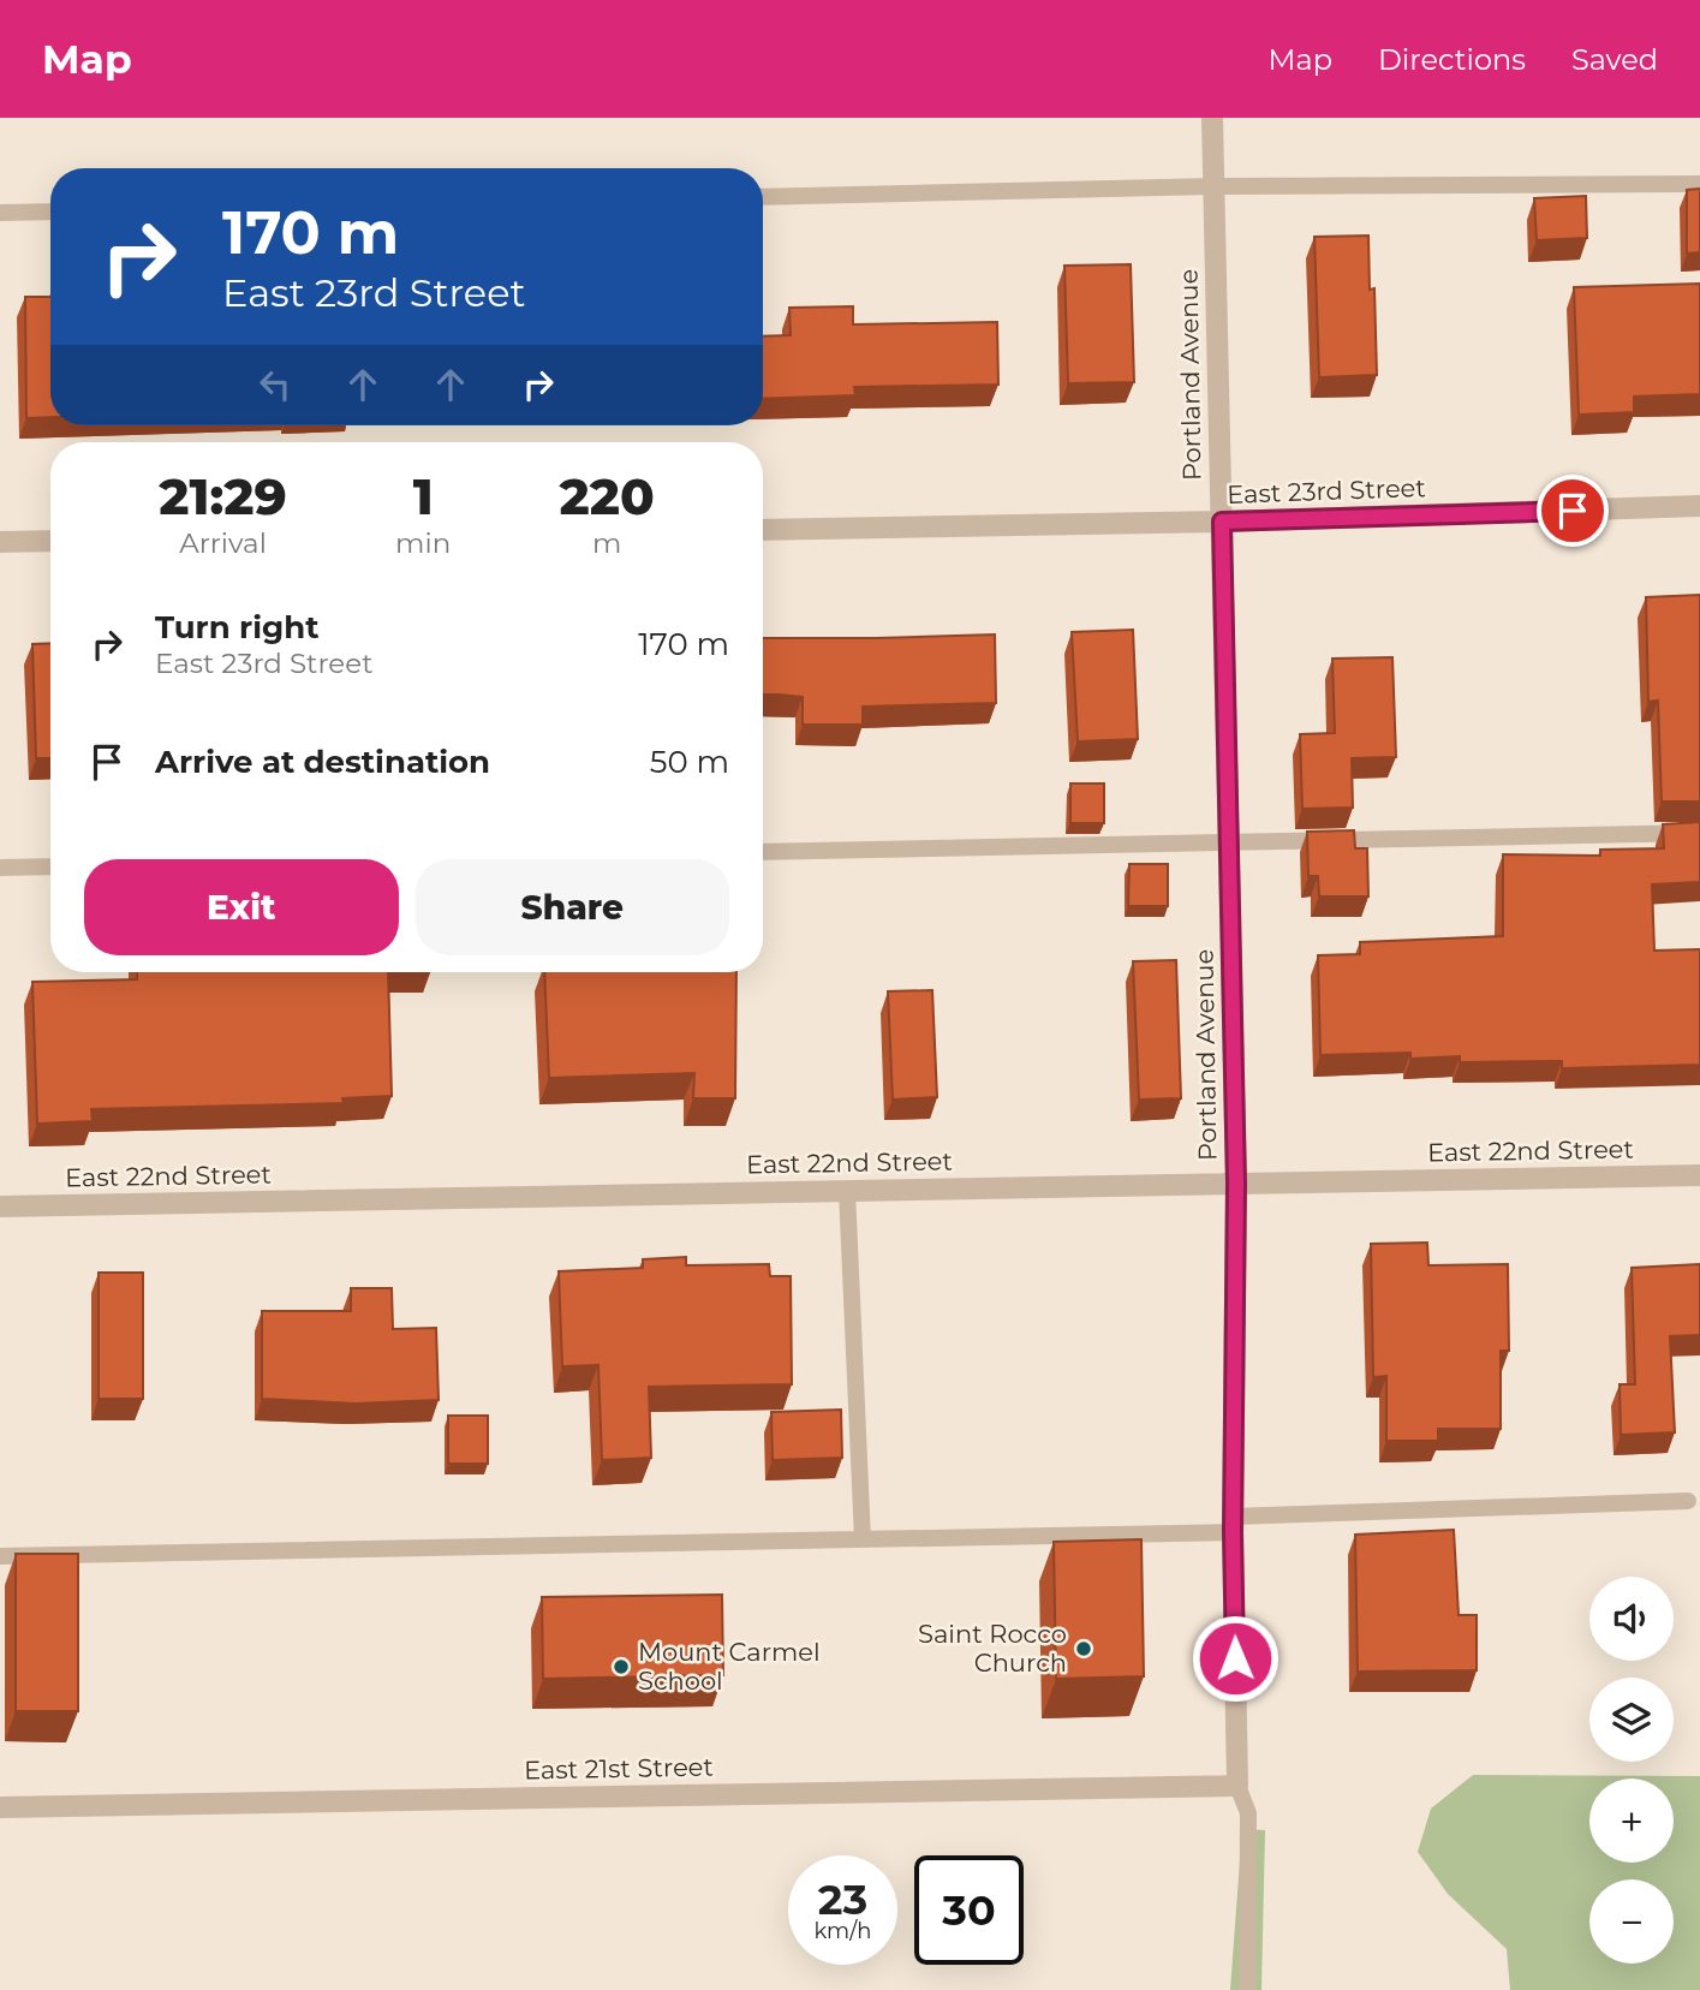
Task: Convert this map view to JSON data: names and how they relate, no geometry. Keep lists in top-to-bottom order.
{
  "streets": {
    "street": [
      "Portland Avenue",
      "East 23rd Street",
      "East 22nd Street",
      "East 21st Street"
    ]
  },
  "crossings": [
    ["Portland Avenue", "East 23rd Street"],
    ["Portland Avenue", "East 22nd Street"],
    ["Portland Avenue", "East 21st Street"]
  ],
  "places": ["Saint Rocco Church", "Mount Carmel School"],
  "page": {
    "header": "Map",
    "nav": ["Map", "Directions", "Saved"],
    "turn": ["170 m", "East 23rd Street"],
    "eta": [
      "21:29",
      "Arrival",
      "1",
      "min",
      "220",
      "m"
    ],
    "list": [
      {
        "name": "Turn right",
        "note": "East 23rd Street",
        "value": "170 m"
      },
      {
        "name": "Arrive at destination",
        "value": "50 m"
      }
    ],
    "buttons": ["Exit", "Share"],
    "map_buttons": ["+", "−"],
    "speed": "23 km/h",
    "limit": "30"
  }
}
